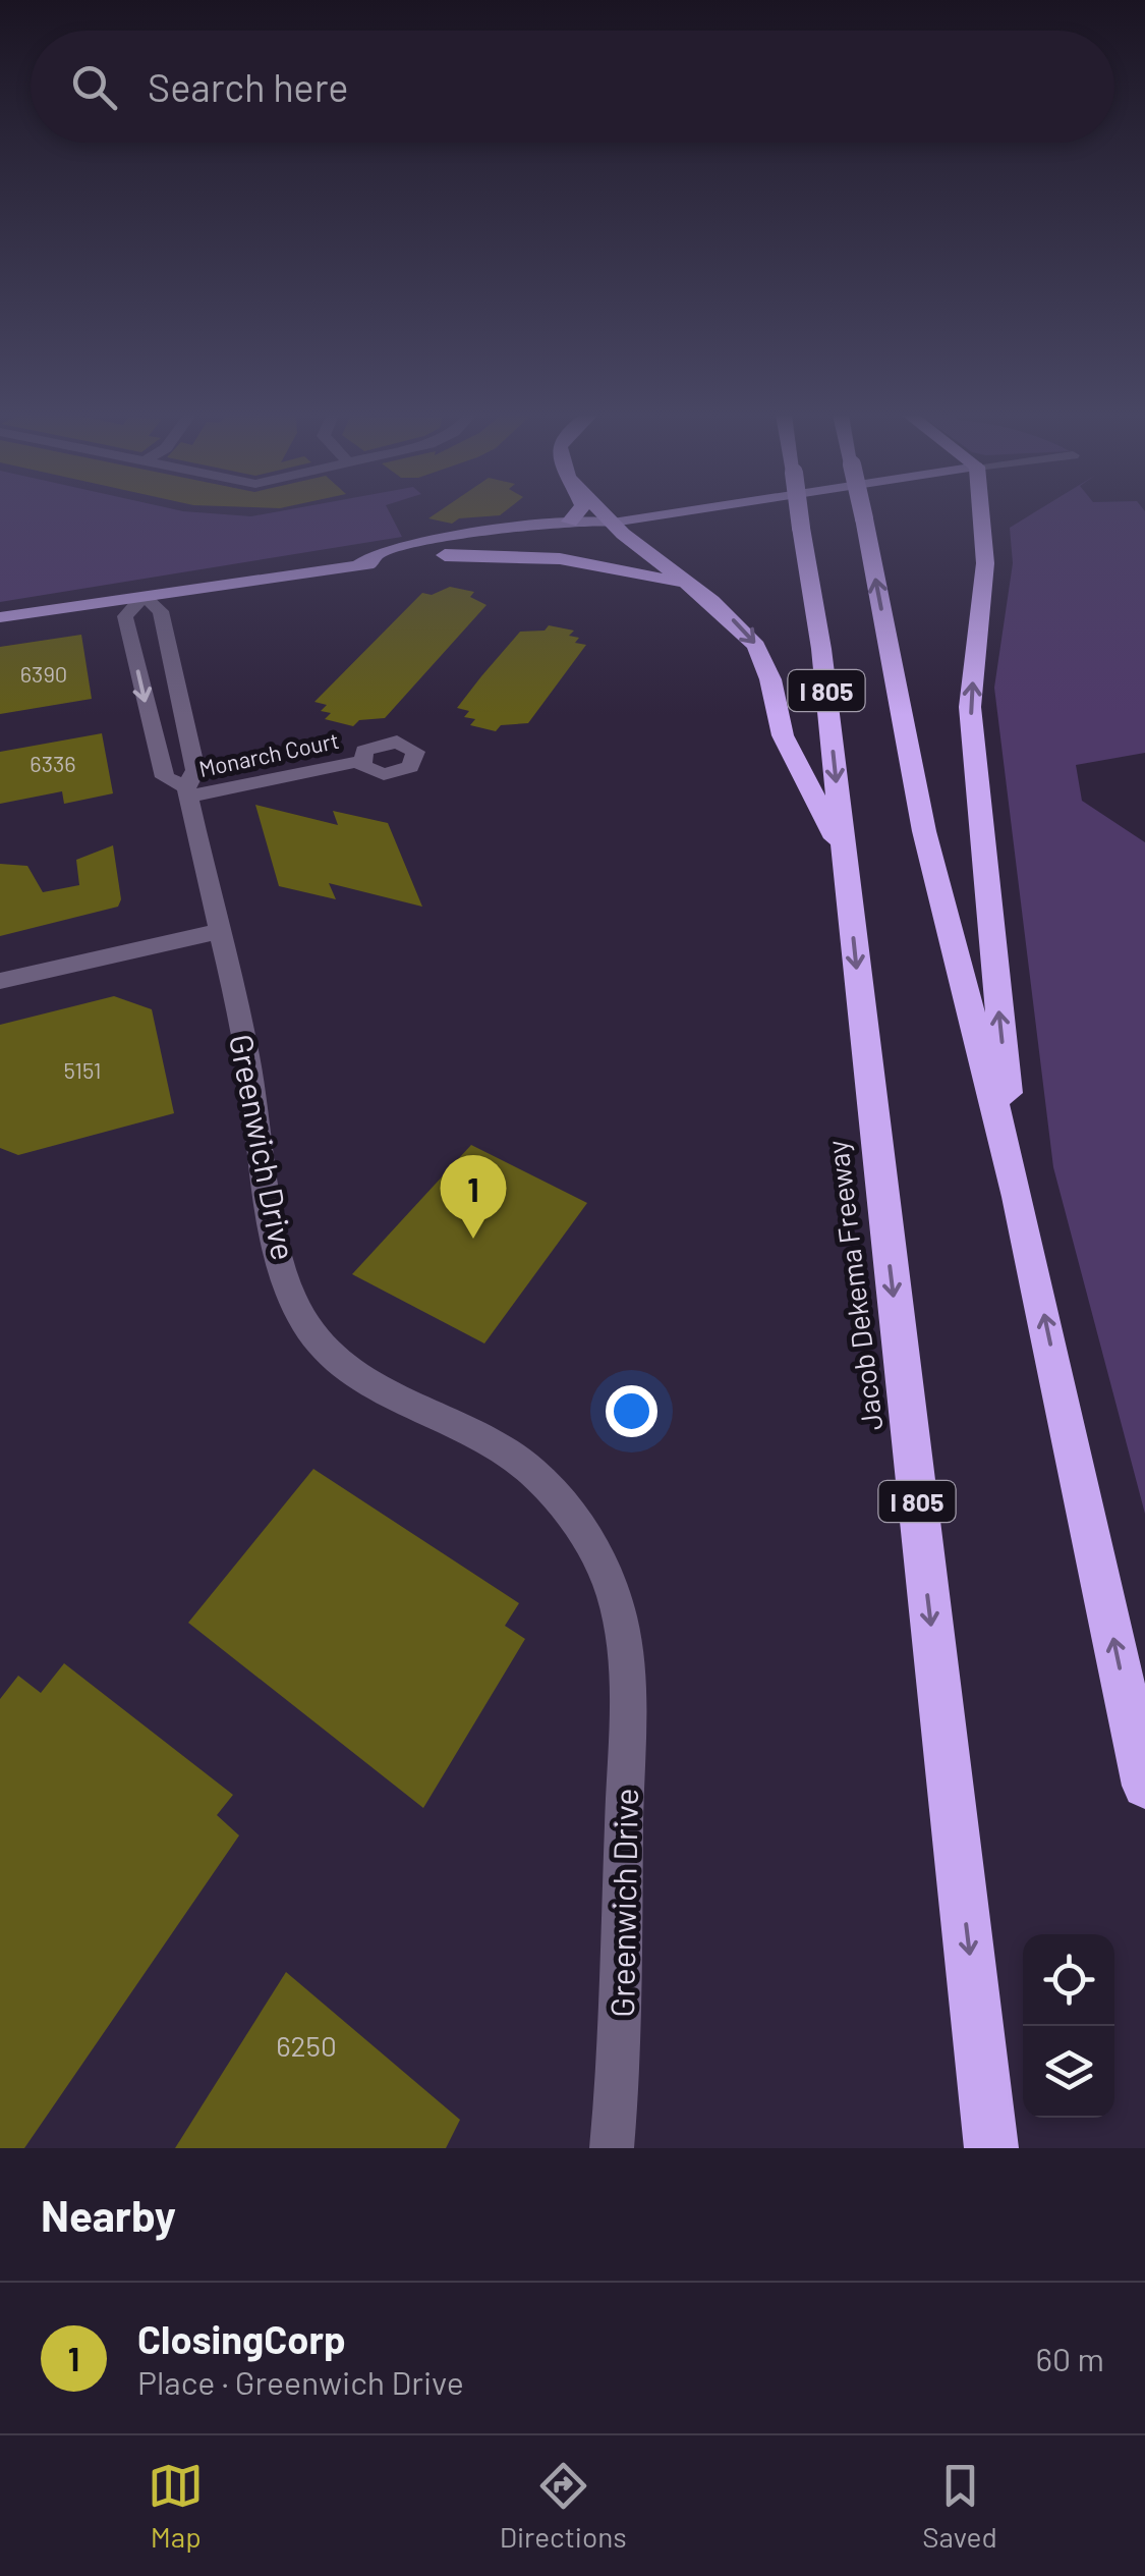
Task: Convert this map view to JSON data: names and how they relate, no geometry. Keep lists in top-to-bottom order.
{
  "streets": {
    "highway": ["I 805", "Jacob Dekema Freeway"],
    "street": ["Monarch Court", "Greenwich Drive"]
  },
  "crossings": [
    ["Monarch Court", "Greenwich Drive"]
  ],
  "house_numbers": [
    "6390",
    "6336",
    "5151",
    "6250"
  ],
  "page": {
    "search": "Search here",
    "pins": "1",
    "heading": "Nearby",
    "list": [
      {
        "mark": "1",
        "name": "ClosingCorp",
        "note": "Place · Greenwich Drive",
        "value": "60 m"
      }
    ],
    "nav": ["Map", "Directions", "Saved"]
  }
}
